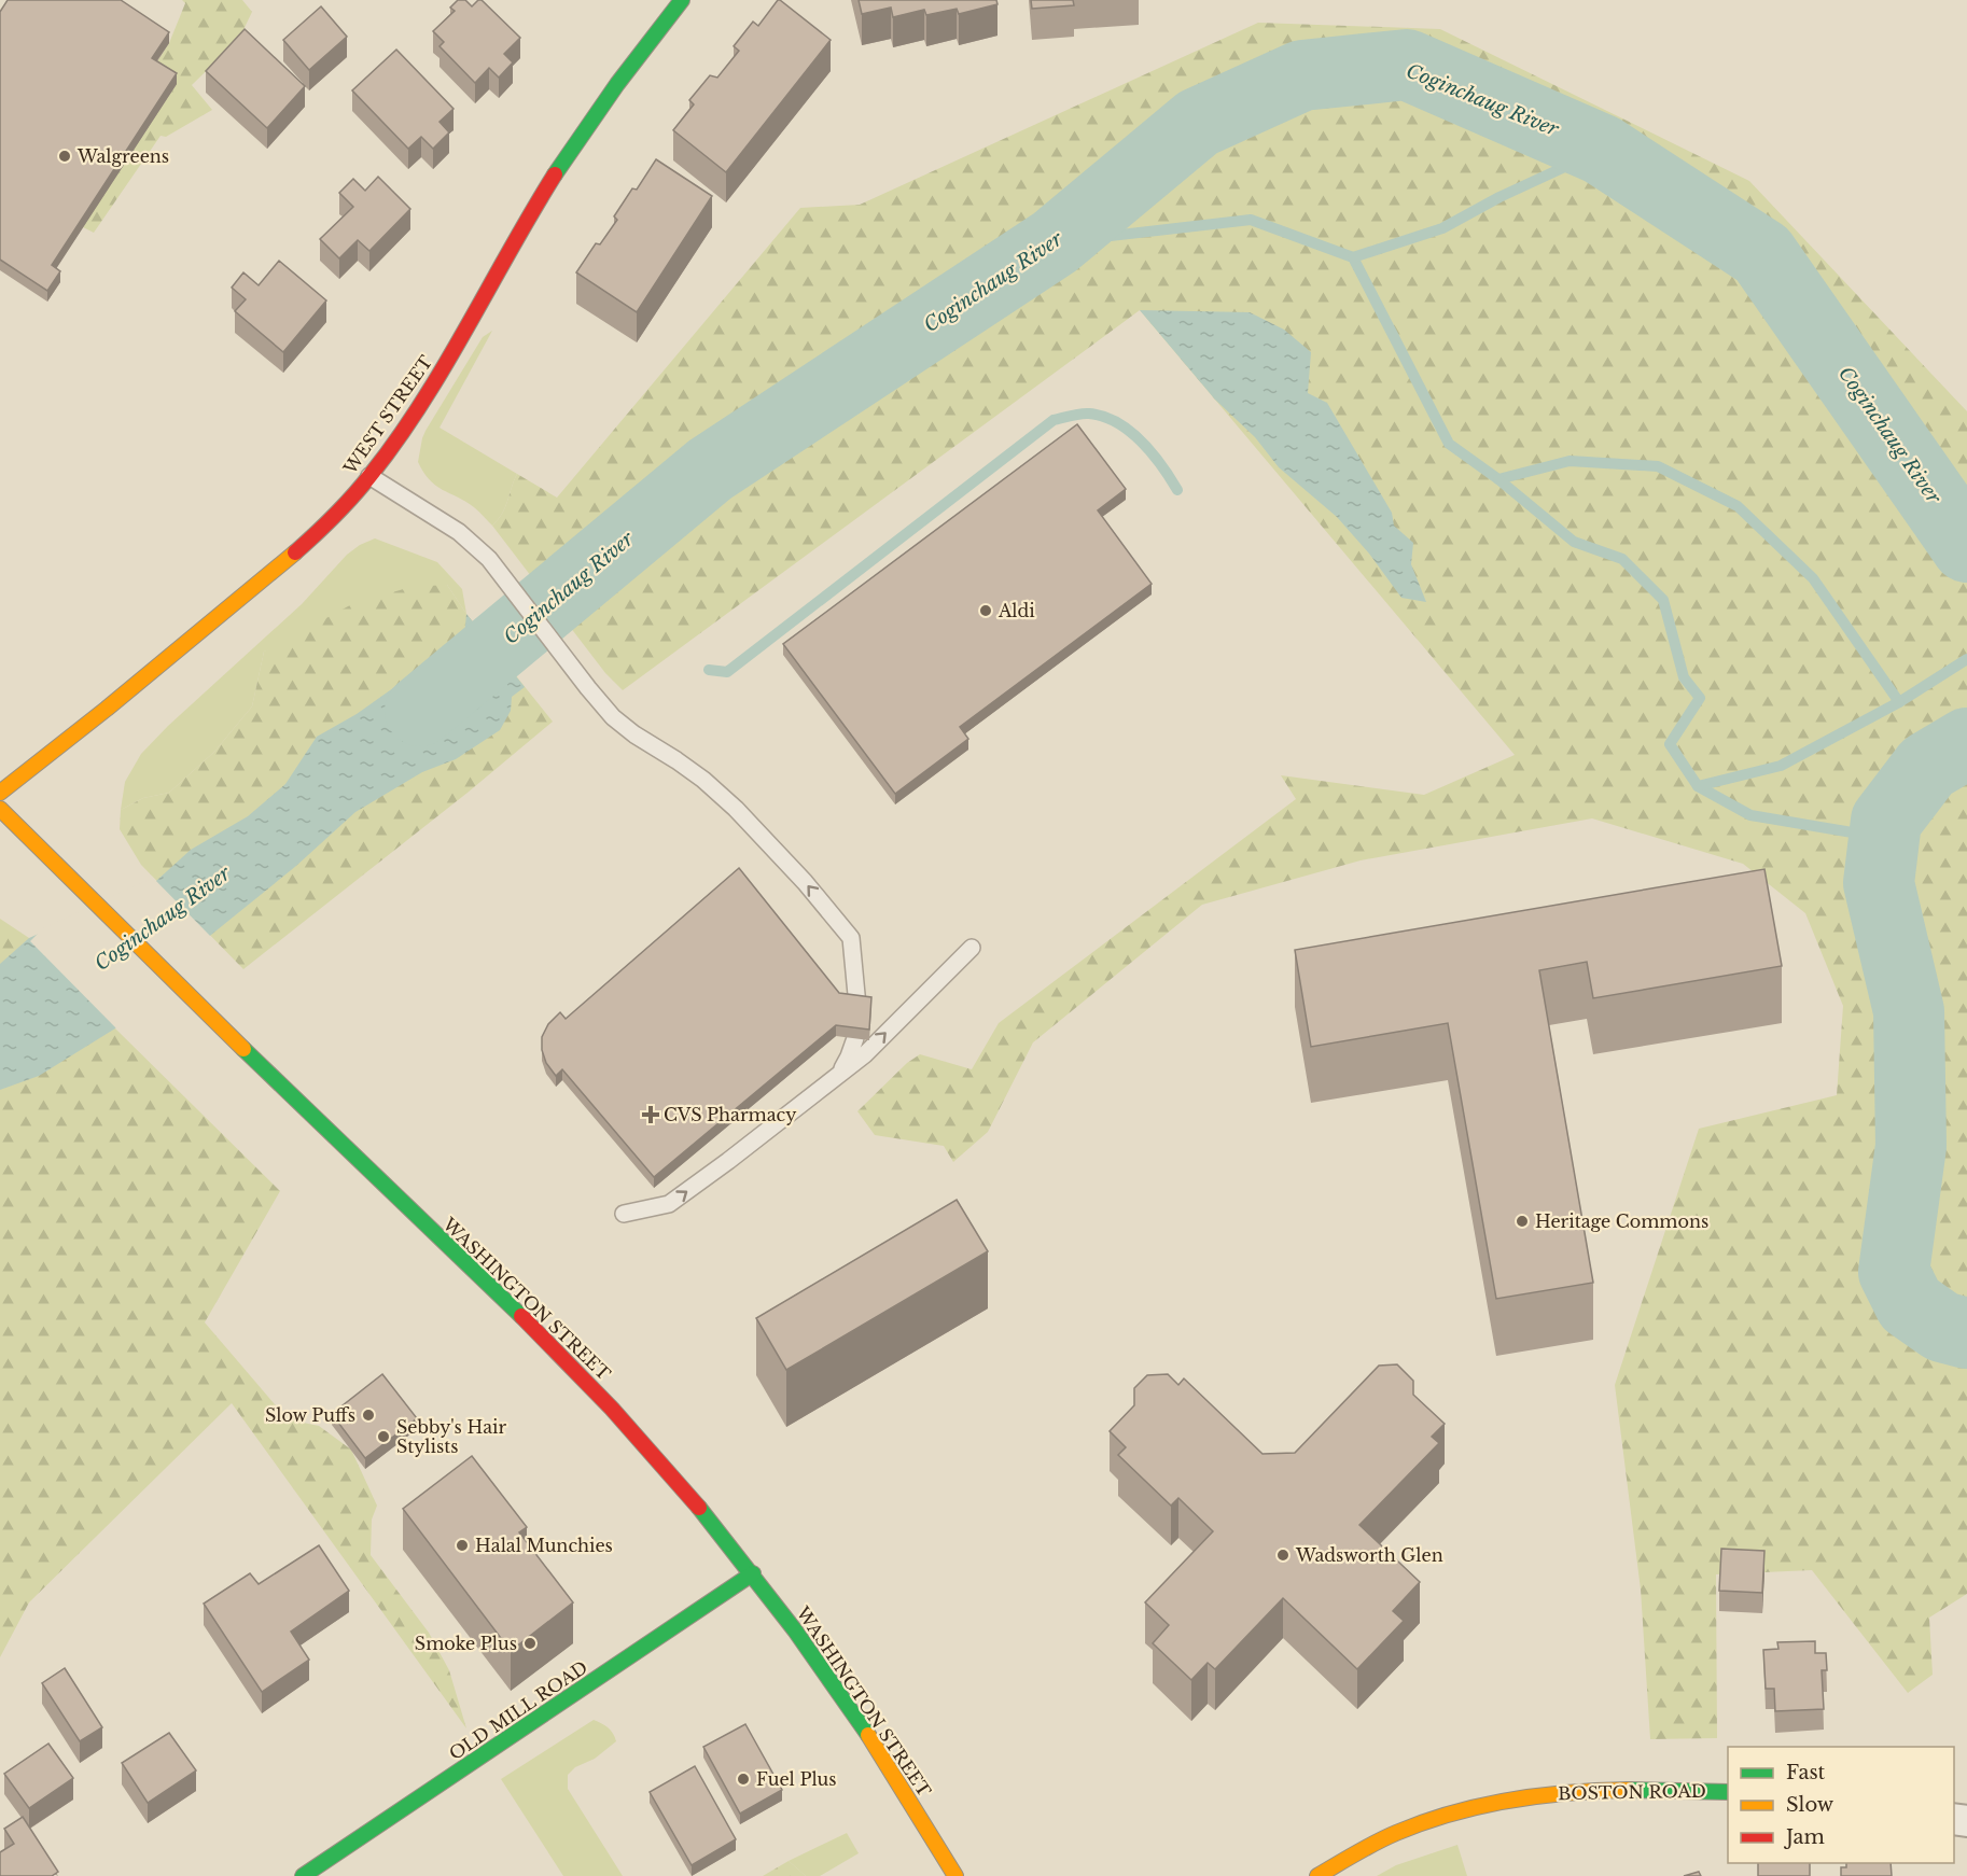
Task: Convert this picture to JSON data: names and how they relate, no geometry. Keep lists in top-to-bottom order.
{
  "streets": {
    "main road": [
      "WEST STREET",
      "WASHINGTON STREET",
      "OLD MILL ROAD",
      "BOSTON ROAD"
    ]
  },
  "crossings": [
    ["WASHINGTON STREET", "OLD MILL ROAD"]
  ],
  "water": ["Coginchaug River"],
  "places": {
    "other": [
      "Walgreens",
      "Aldi",
      "Heritage Commons",
      "Slow Puffs",
      "Sebby's Hair Stylists",
      "Halal Munchies",
      "Wadsworth Glen",
      "Smoke Plus",
      "Fuel Plus"
    ],
    "health": ["CVS Pharmacy"]
  },
  "legend": ["Fast", "Slow", "Jam"]
}
